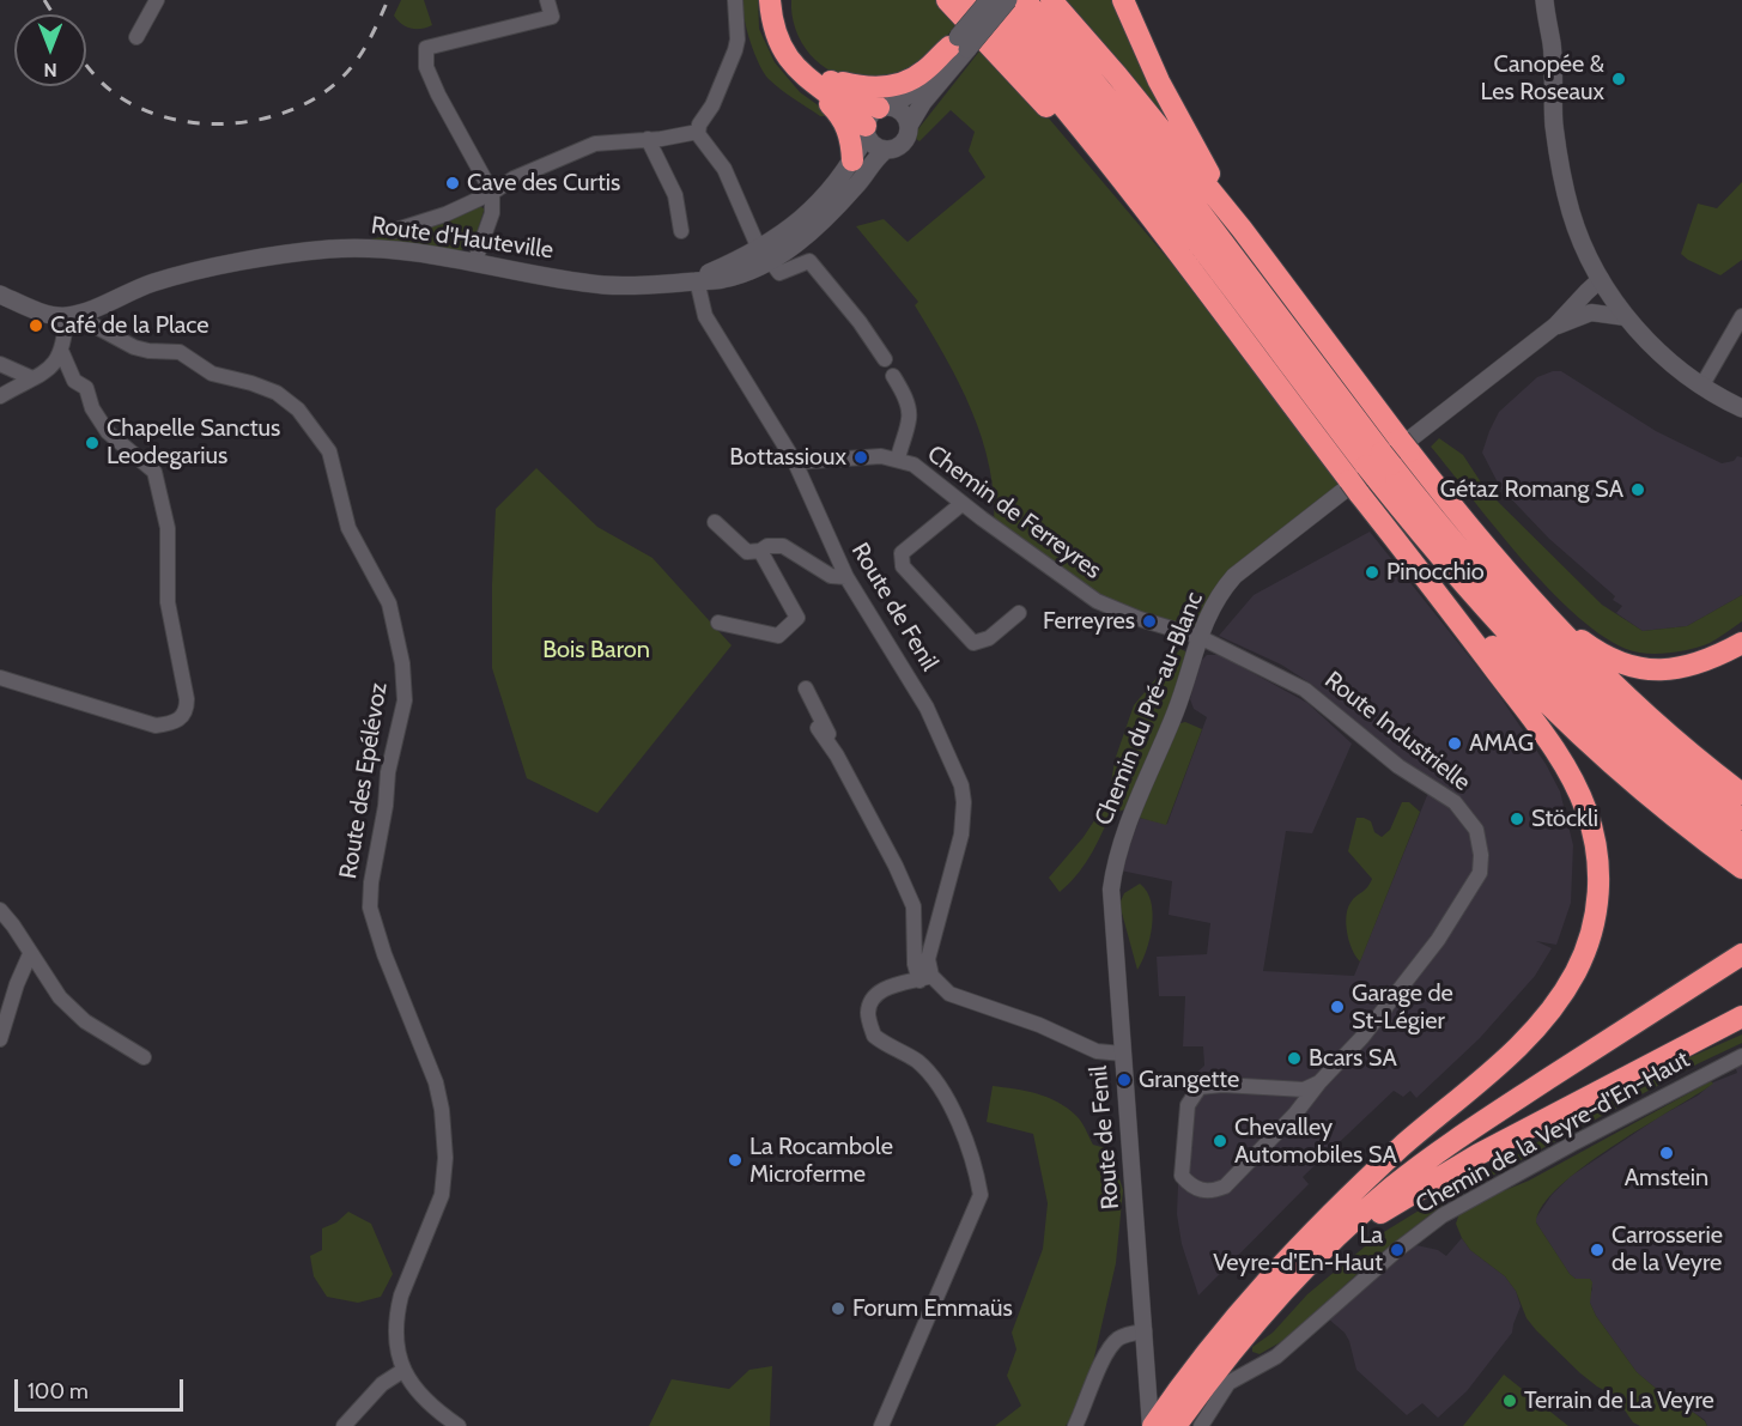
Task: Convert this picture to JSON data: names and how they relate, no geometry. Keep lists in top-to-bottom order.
{
  "streets": {
    "main road": ["Route d'Hauteville"],
    "street": [
      "Chemin de Ferreyres",
      "Route de Fenil",
      "Chemin du Pré-au-Blanc",
      "Route Industrielle",
      "Route des Epélévoz",
      "Chemin de la Veyre-d'En-Haut"
    ]
  },
  "crossings": [
    ["Route d'Hauteville", "Route de Fenil"],
    ["Route d'Hauteville", "Route des Epélévoz"],
    ["Chemin de Ferreyres", "Route de Fenil"],
    ["Chemin de Ferreyres", "Chemin du Pré-au-Blanc"],
    ["Chemin de Ferreyres", "Route Industrielle"],
    ["Route de Fenil", "Chemin du Pré-au-Blanc"],
    ["Chemin du Pré-au-Blanc", "Route Industrielle"]
  ],
  "parks": ["Bois Baron"],
  "places": [
    "Canopée & Les Roseaux",
    "Cave des Curtis",
    "Café de la Place",
    "Chapelle Sanctus Leodegarius",
    "Bottassioux",
    "Gétaz Romang SA",
    "Pinocchio",
    "Ferreyres",
    "AMAG",
    "Stöckli",
    "Garage de St-Légier",
    "Bcars SA",
    "Grangette",
    "Chevalley Automobiles SA",
    "Amstein",
    "La Rocambole Microferme",
    "La Veyre-d'En-Haut",
    "Carrosserie de la Veyre",
    "Forum Emmaüs",
    "Terrain de La Veyre"
  ],
  "scale_bar": "100 m",
  "north": "bottom"
}
